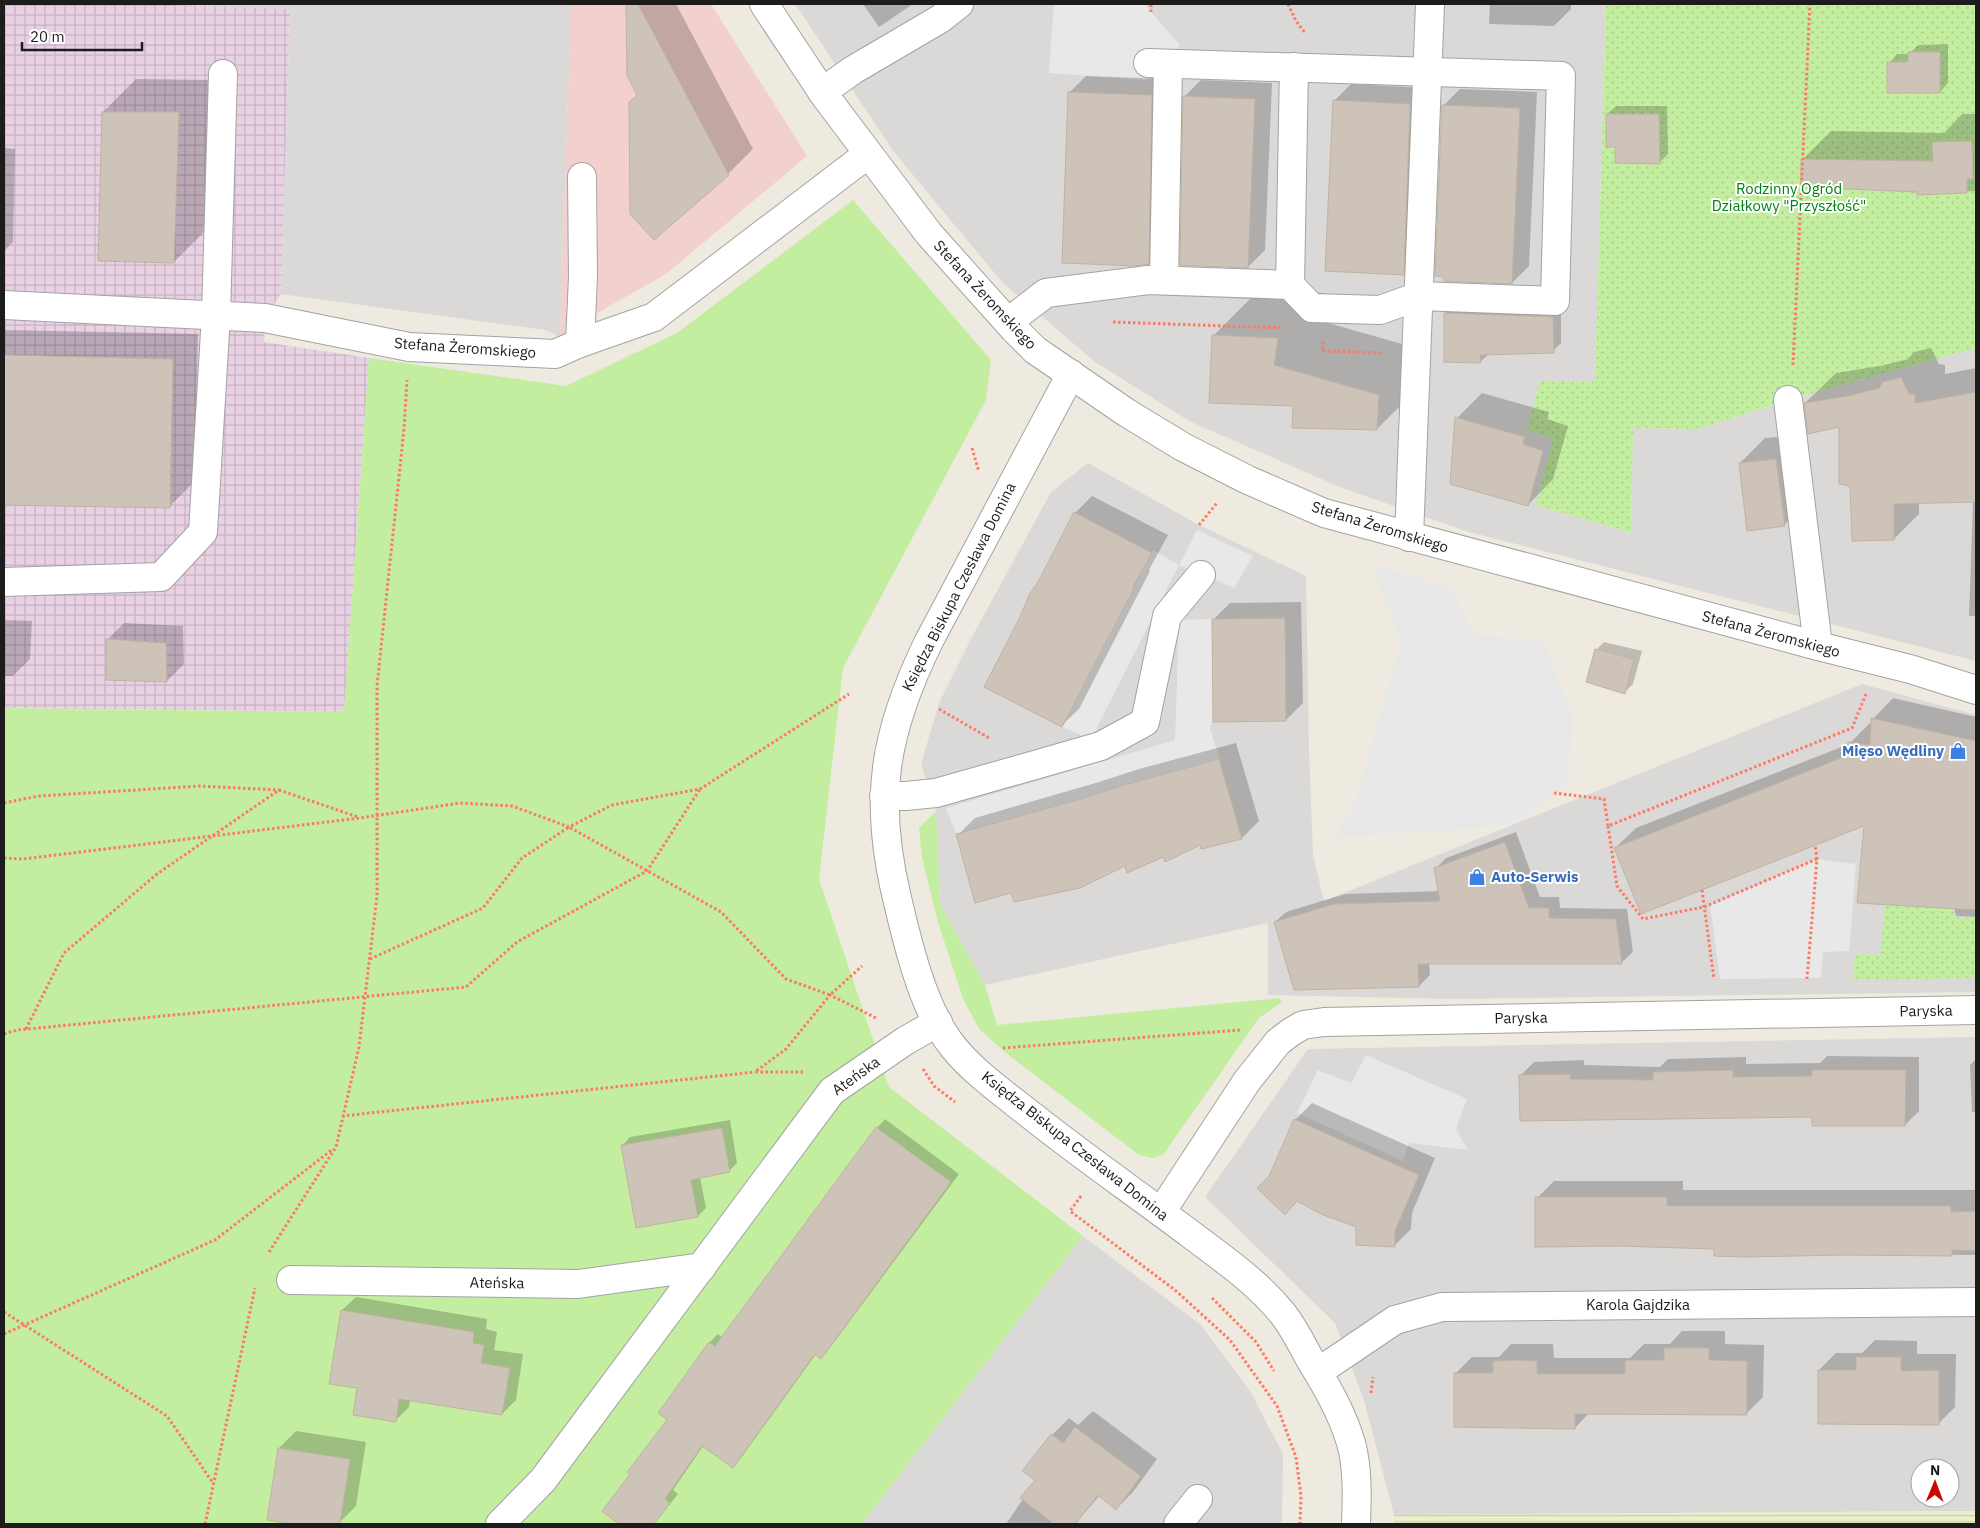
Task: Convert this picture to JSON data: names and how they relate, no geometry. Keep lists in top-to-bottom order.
{
  "streets": {
    "street": [
      "Stefana Żeromskiego",
      "Księdza Biskupa Czesława Domina",
      "Paryska",
      "Ateńska",
      "Karola Gajdzika"
    ]
  },
  "crossings": [
    ["Stefana Żeromskiego", "Księdza Biskupa Czesława Domina"],
    ["Księdza Biskupa Czesława Domina", "Paryska"],
    ["Księdza Biskupa Czesława Domina", "Ateńska"],
    ["Księdza Biskupa Czesława Domina", "Karola Gajdzika"]
  ],
  "parks": ["Rodzinny Ogród Działkowy \"Przyszłość\""],
  "places": {
    "shop": ["Mięso Wędliny", "Auto-Serwis"]
  },
  "scale_bar": "20 m",
  "north": "top"
}
